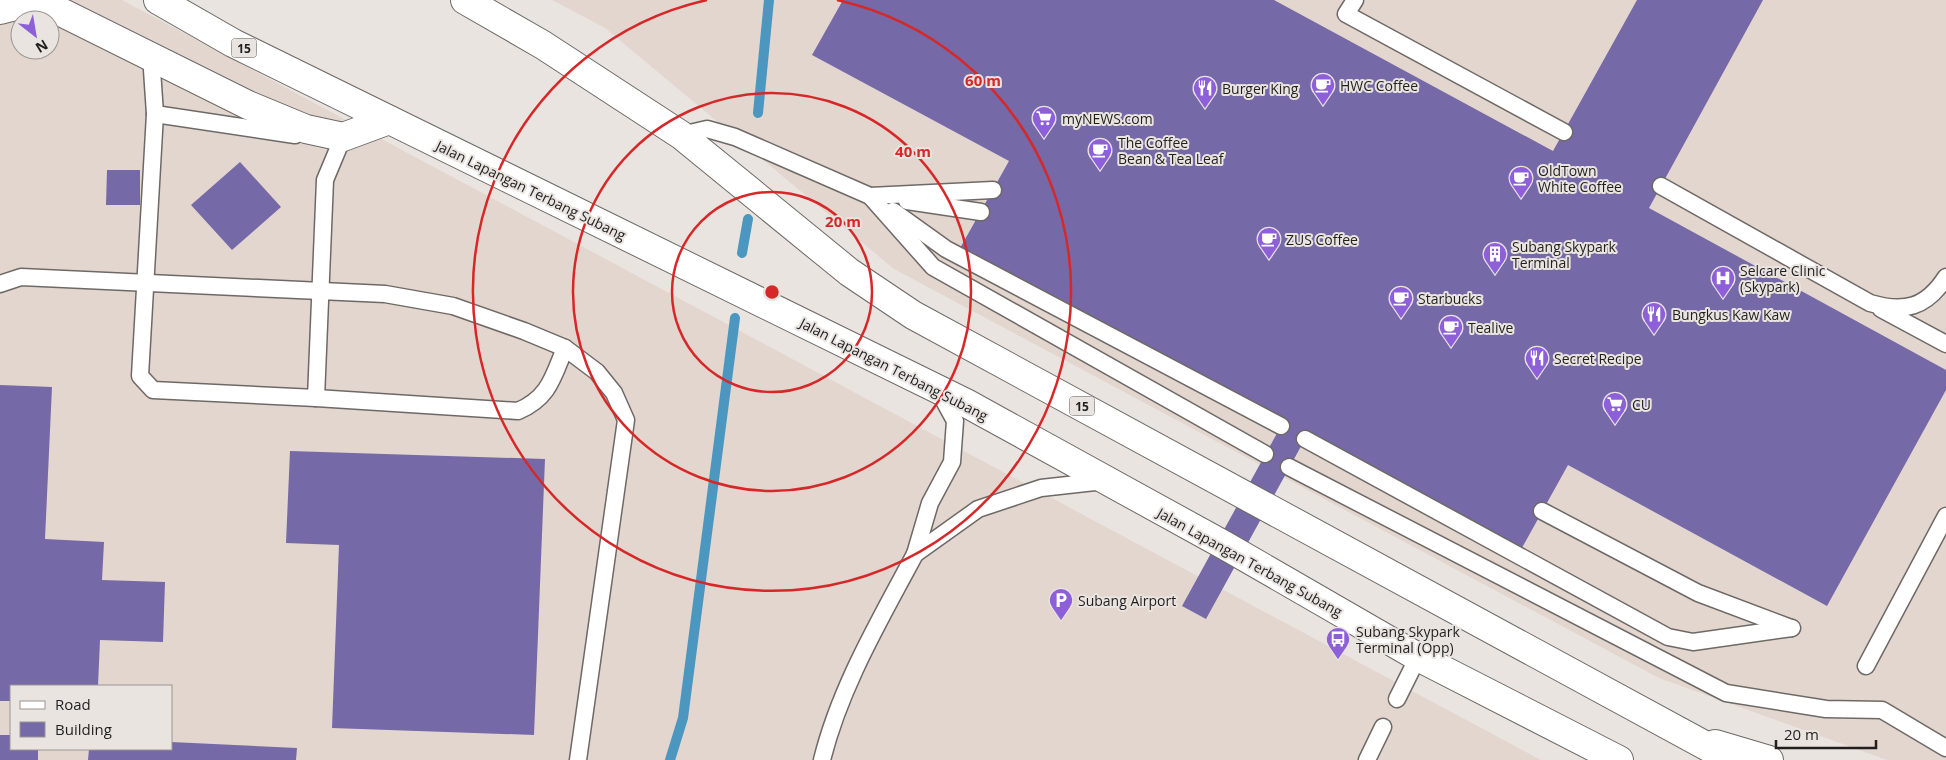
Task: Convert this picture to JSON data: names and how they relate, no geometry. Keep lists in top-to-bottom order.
{
  "streets": {
    "main road": ["15", "Jalan Lapangan Terbang Subang"]
  },
  "places": {
    "cafe": [
      "HWC Coffee",
      "The Coffee Bean & Tea Leaf",
      "OldTown White Coffee",
      "ZUS Coffee",
      "Starbucks",
      "Tealive"
    ],
    "restaurant": ["Burger King", "Bungkus Kaw Kaw", "Secret Recipe"],
    "supermarket": ["myNEWS.com", "CU"],
    "building": ["Subang Skypark Terminal"],
    "hospital": ["Selcare Clinic (Skypark)"],
    "parking": ["Subang Airport"],
    "bus stop": ["Subang Skypark Terminal (Opp)"]
  },
  "legend": ["Road", "Building"],
  "scale_bar": "20 m",
  "north": "bottom right",
  "rings": ["60 m", "40 m", "20 m"]
}
